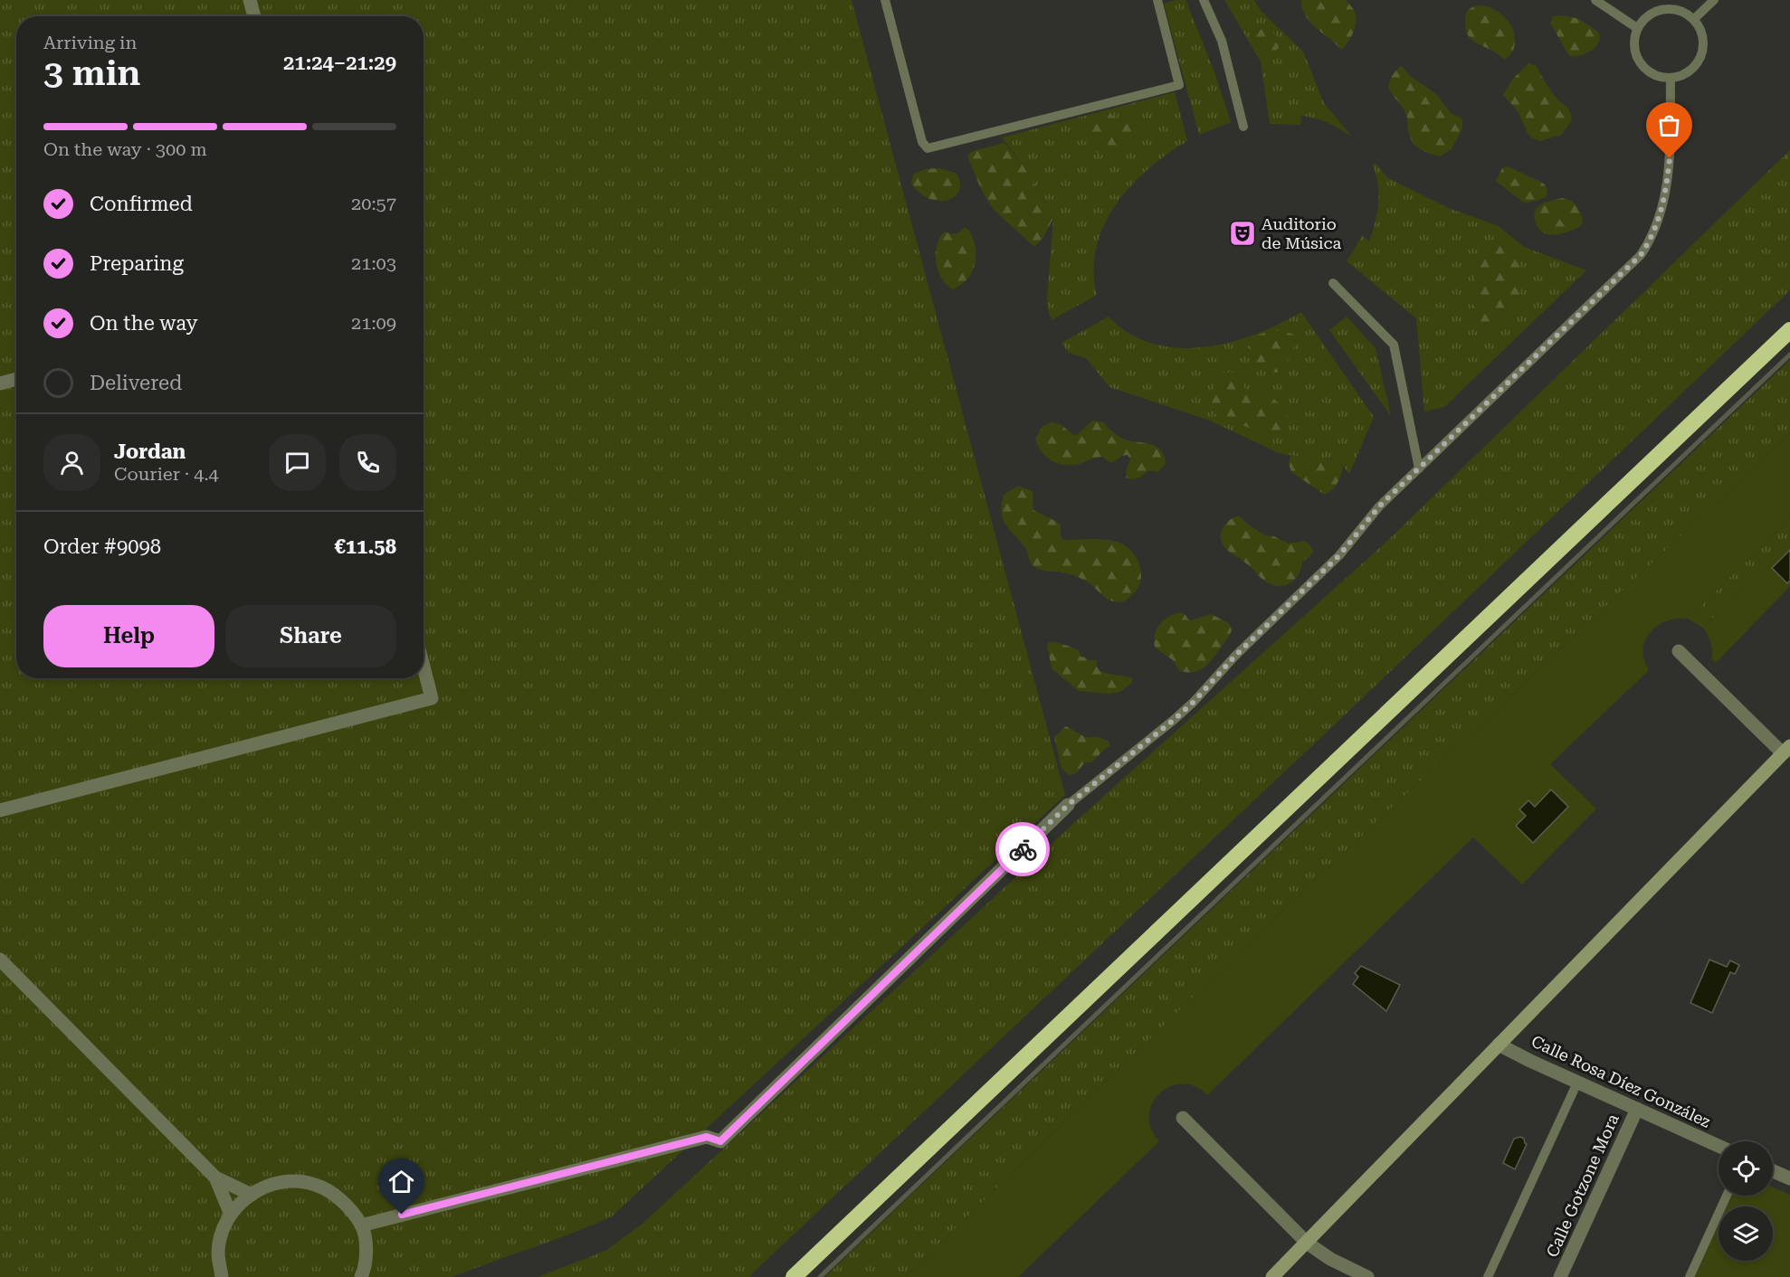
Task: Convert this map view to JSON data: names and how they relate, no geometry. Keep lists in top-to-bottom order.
{
  "streets": {
    "street": ["Calle Rosa Díez González", "Calle Gotzone Mora"]
  },
  "crossings": [
    ["Calle Rosa Díez González", "Calle Gotzone Mora"]
  ],
  "places": {
    "theatre": ["Auditorio de Música"]
  },
  "page": {
    "heading": ["3 min", "Arriving in", "21:24–21:29"],
    "panel": [
      "Jordan",
      "Courier · 4.4",
      "Order #9098",
      "€11.58"
    ],
    "bar": "On the way · 300 m",
    "list": [
      ["Confirmed", "20:57"],
      ["Preparing", "21:03"],
      ["On the way", "21:09"],
      "Delivered"
    ],
    "buttons": ["Help", "Share"]
  }
}
